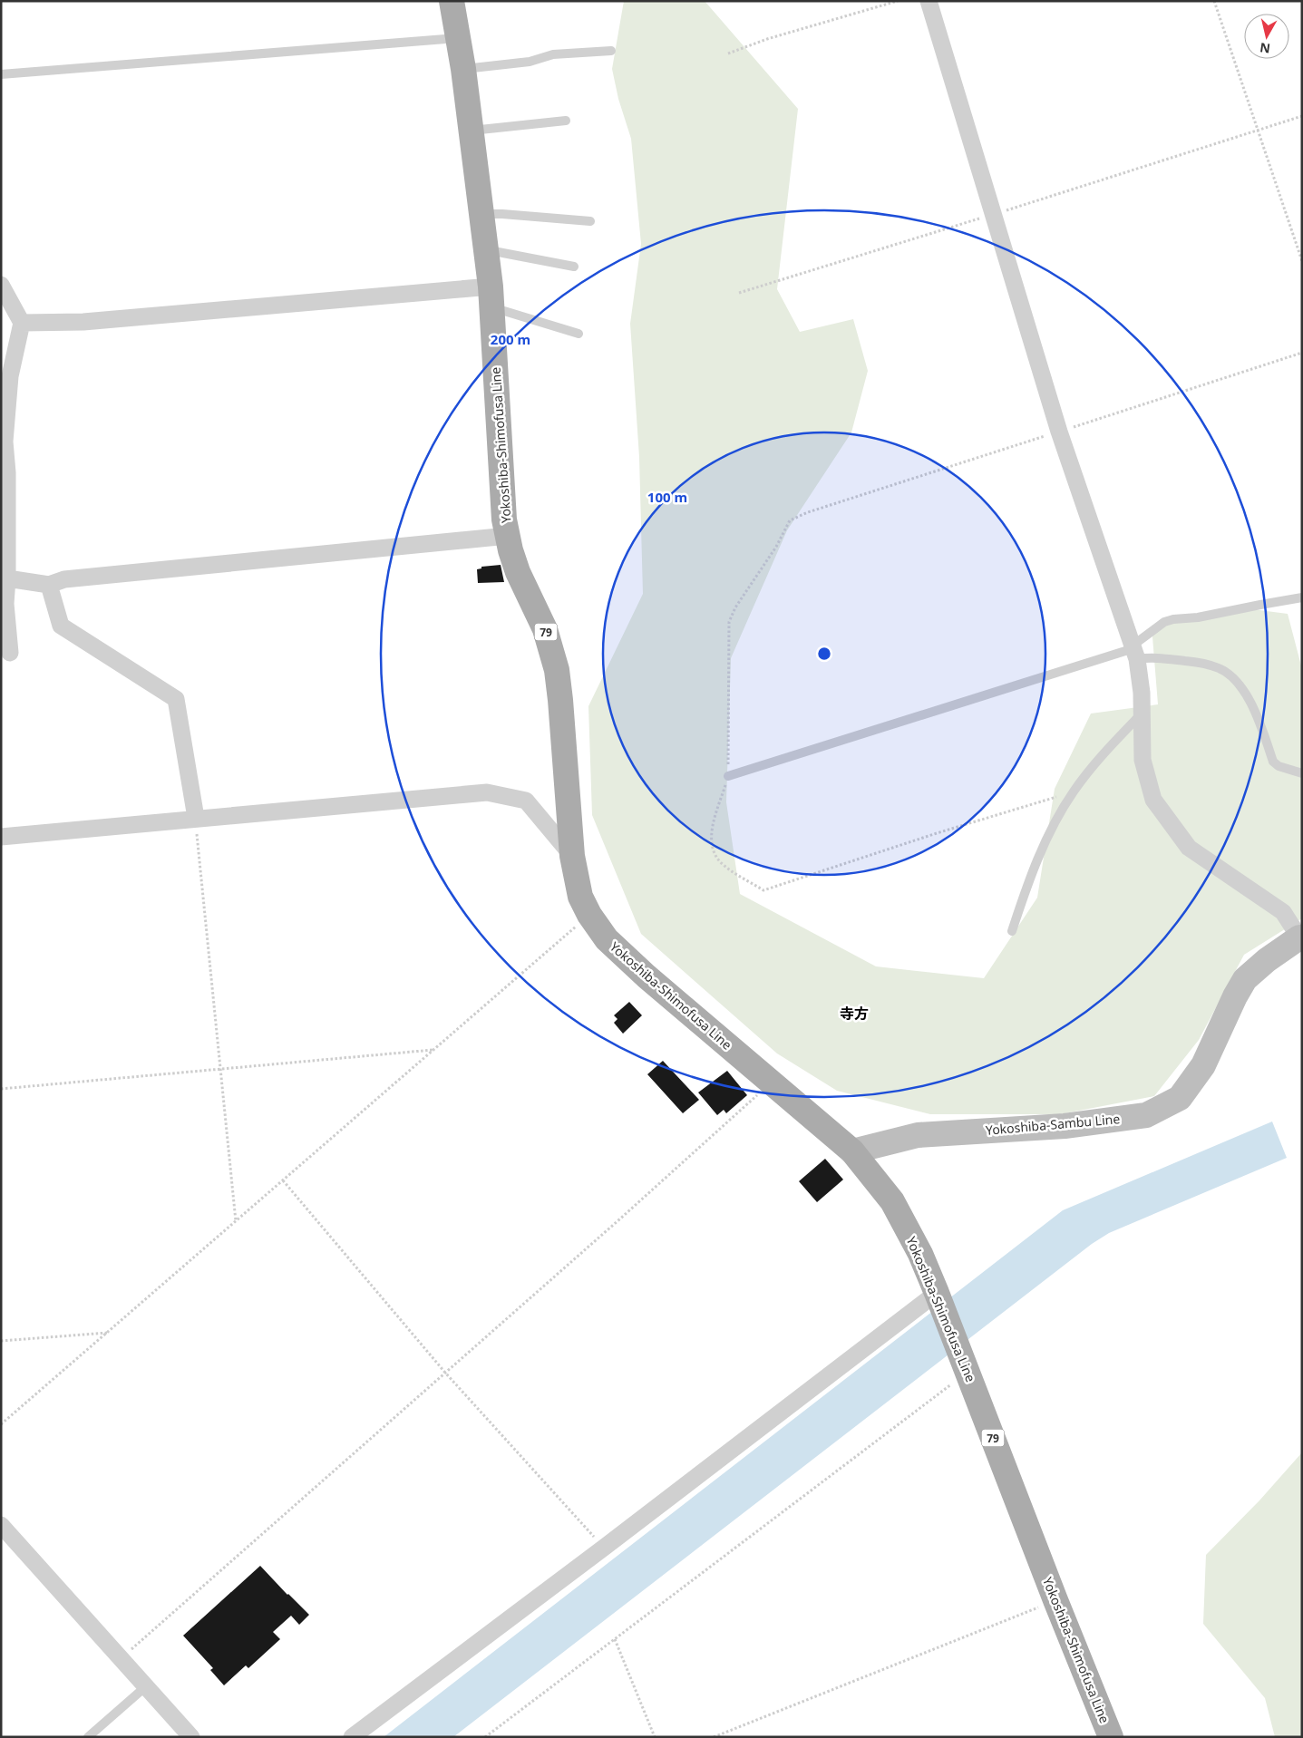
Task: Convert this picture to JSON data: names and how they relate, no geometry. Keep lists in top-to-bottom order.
{
  "streets": {
    "main road": ["Yokoshiba-Shimofusa Line", "79", "Yokoshiba-Sambu Line"]
  },
  "crossings": [
    ["Yokoshiba-Shimofusa Line", "Yokoshiba-Sambu Line"]
  ],
  "districts": ["寺方"],
  "north": "bottom",
  "rings": ["200 m", "100 m"]
}
